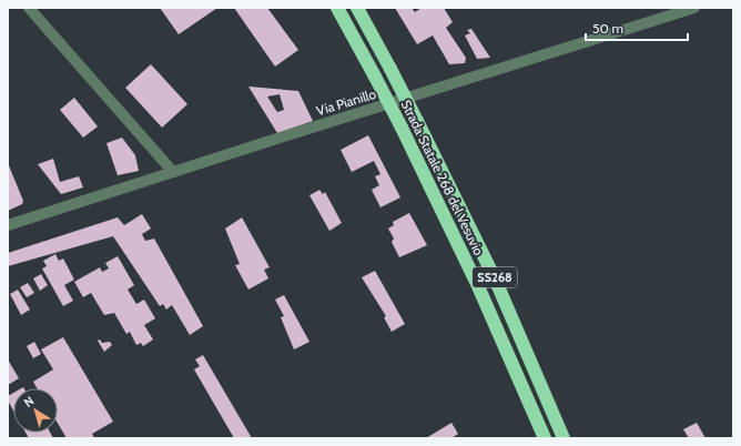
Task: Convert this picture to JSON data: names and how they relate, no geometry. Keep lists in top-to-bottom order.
{
  "streets": {
    "highway": ["Strada Statale 268 del Vesuvio", "SS268"],
    "street": ["Via Pianillo"]
  },
  "scale_bar": "50 m",
  "north": "top left"
}
